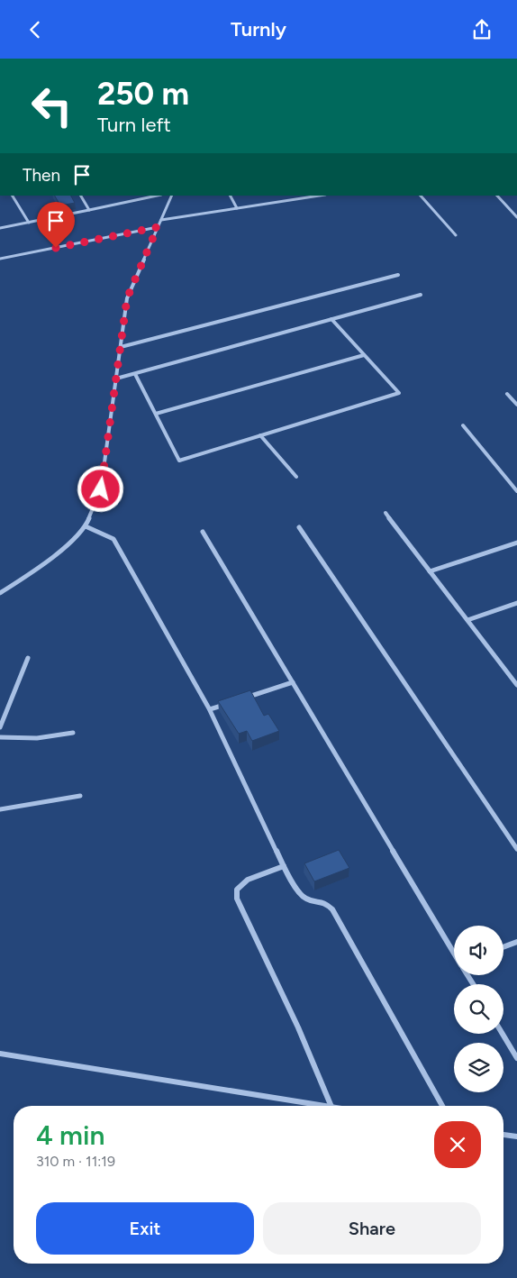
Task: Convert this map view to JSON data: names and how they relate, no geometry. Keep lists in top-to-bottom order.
{
  "page": {
    "header": "Turnly",
    "turn": ["250 m", "Turn left"],
    "then": "Then",
    "heading": ["4 min", "310 m · 11:19"],
    "buttons": ["Exit", "Share"]
  }
}
